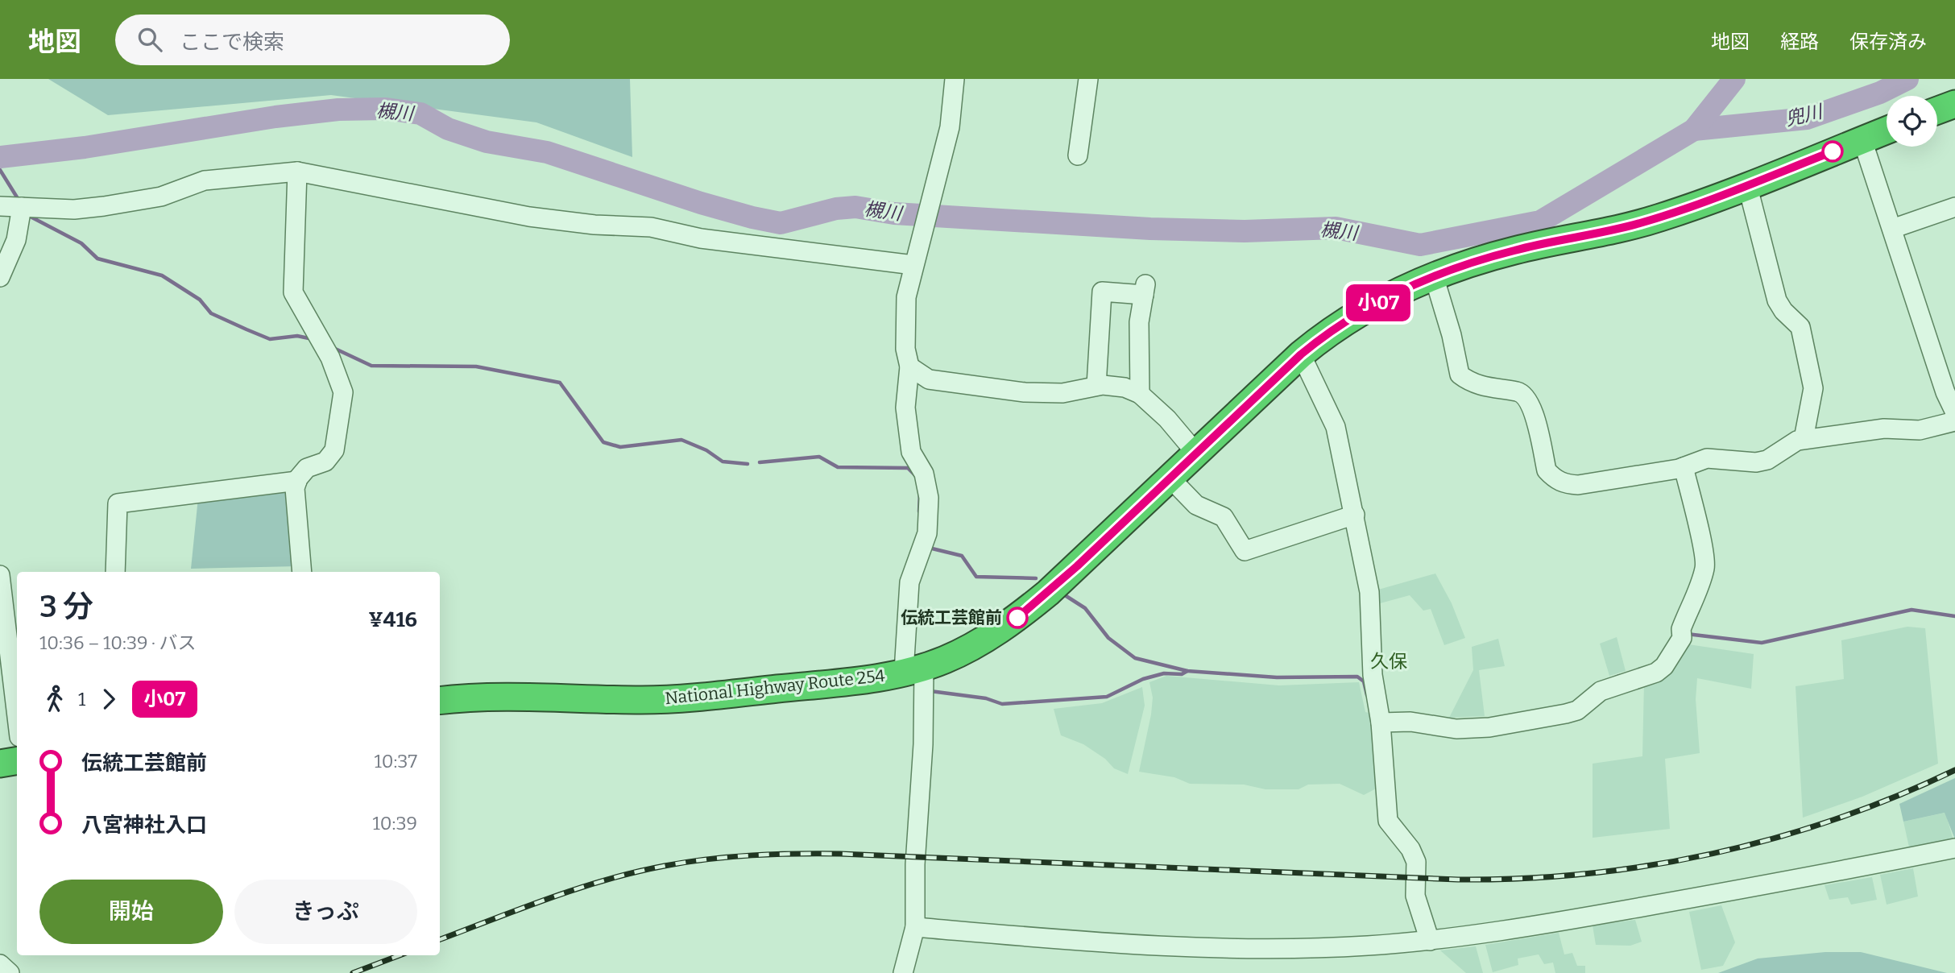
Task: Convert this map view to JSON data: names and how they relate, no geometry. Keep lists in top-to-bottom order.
{
  "streets": {
    "highway": ["National Highway Route 254"]
  },
  "districts": ["久保"],
  "water": ["槻川", "兜川"],
  "places": ["伝統工芸館前"],
  "lines": ["bus line 小07"],
  "page": {
    "header": "地図",
    "search": "ここで検索",
    "nav": ["地図", "経路", "保存済み"],
    "on_map": "小07",
    "heading": ["3 分", "10:36 – 10:39 · バス", "¥416"],
    "legs": ["1", "小07"],
    "list": [
      {
        "name": "伝統工芸館前",
        "value": "10:37"
      },
      {
        "name": "八宮神社入口",
        "value": "10:39"
      }
    ],
    "buttons": ["開始", "きっぷ"]
  }
}
